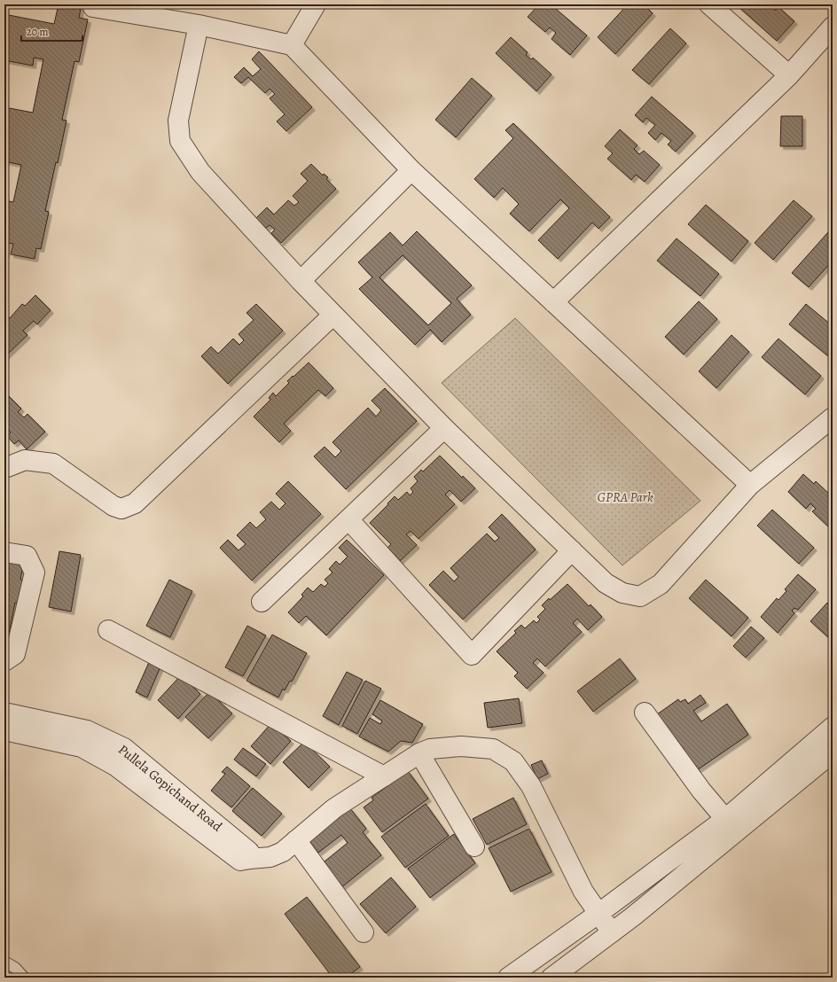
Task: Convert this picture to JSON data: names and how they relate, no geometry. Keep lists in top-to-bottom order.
{
  "streets": {
    "street": ["Pullela Gopichand Road"]
  },
  "parks": ["GPRA Park"],
  "scale_bar": "20 m"
}
